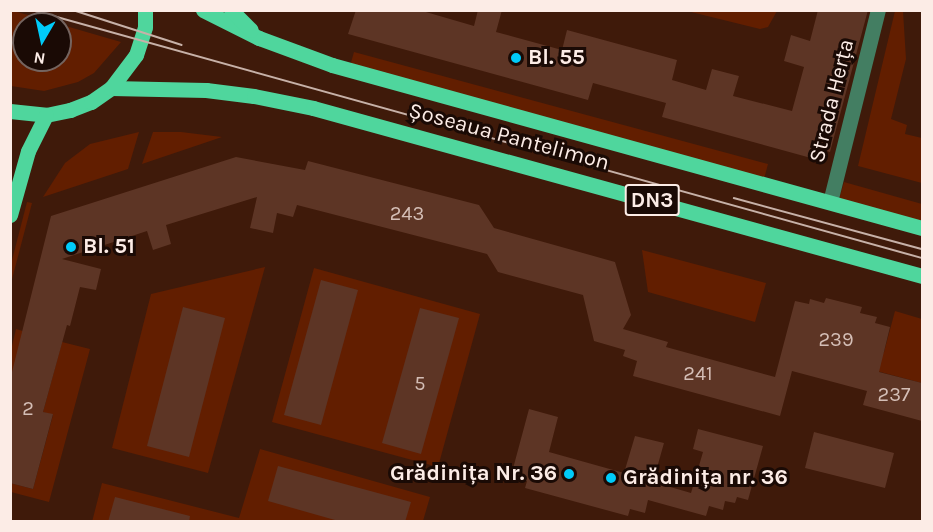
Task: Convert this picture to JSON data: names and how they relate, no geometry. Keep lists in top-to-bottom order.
{
  "streets": {
    "main road": ["Șoseaua Pantelimon", "DN3"],
    "street": ["Strada Herța"]
  },
  "crossings": [
    ["Strada Herța", "Șoseaua Pantelimon"]
  ],
  "places": [
    "Bl. 55",
    "Bl. 51",
    "Grădinița Nr. 36",
    "Grădinița nr. 36"
  ],
  "house_numbers": [
    "243",
    "239",
    "241",
    "5",
    "237",
    "2"
  ],
  "north": "bottom"
}
